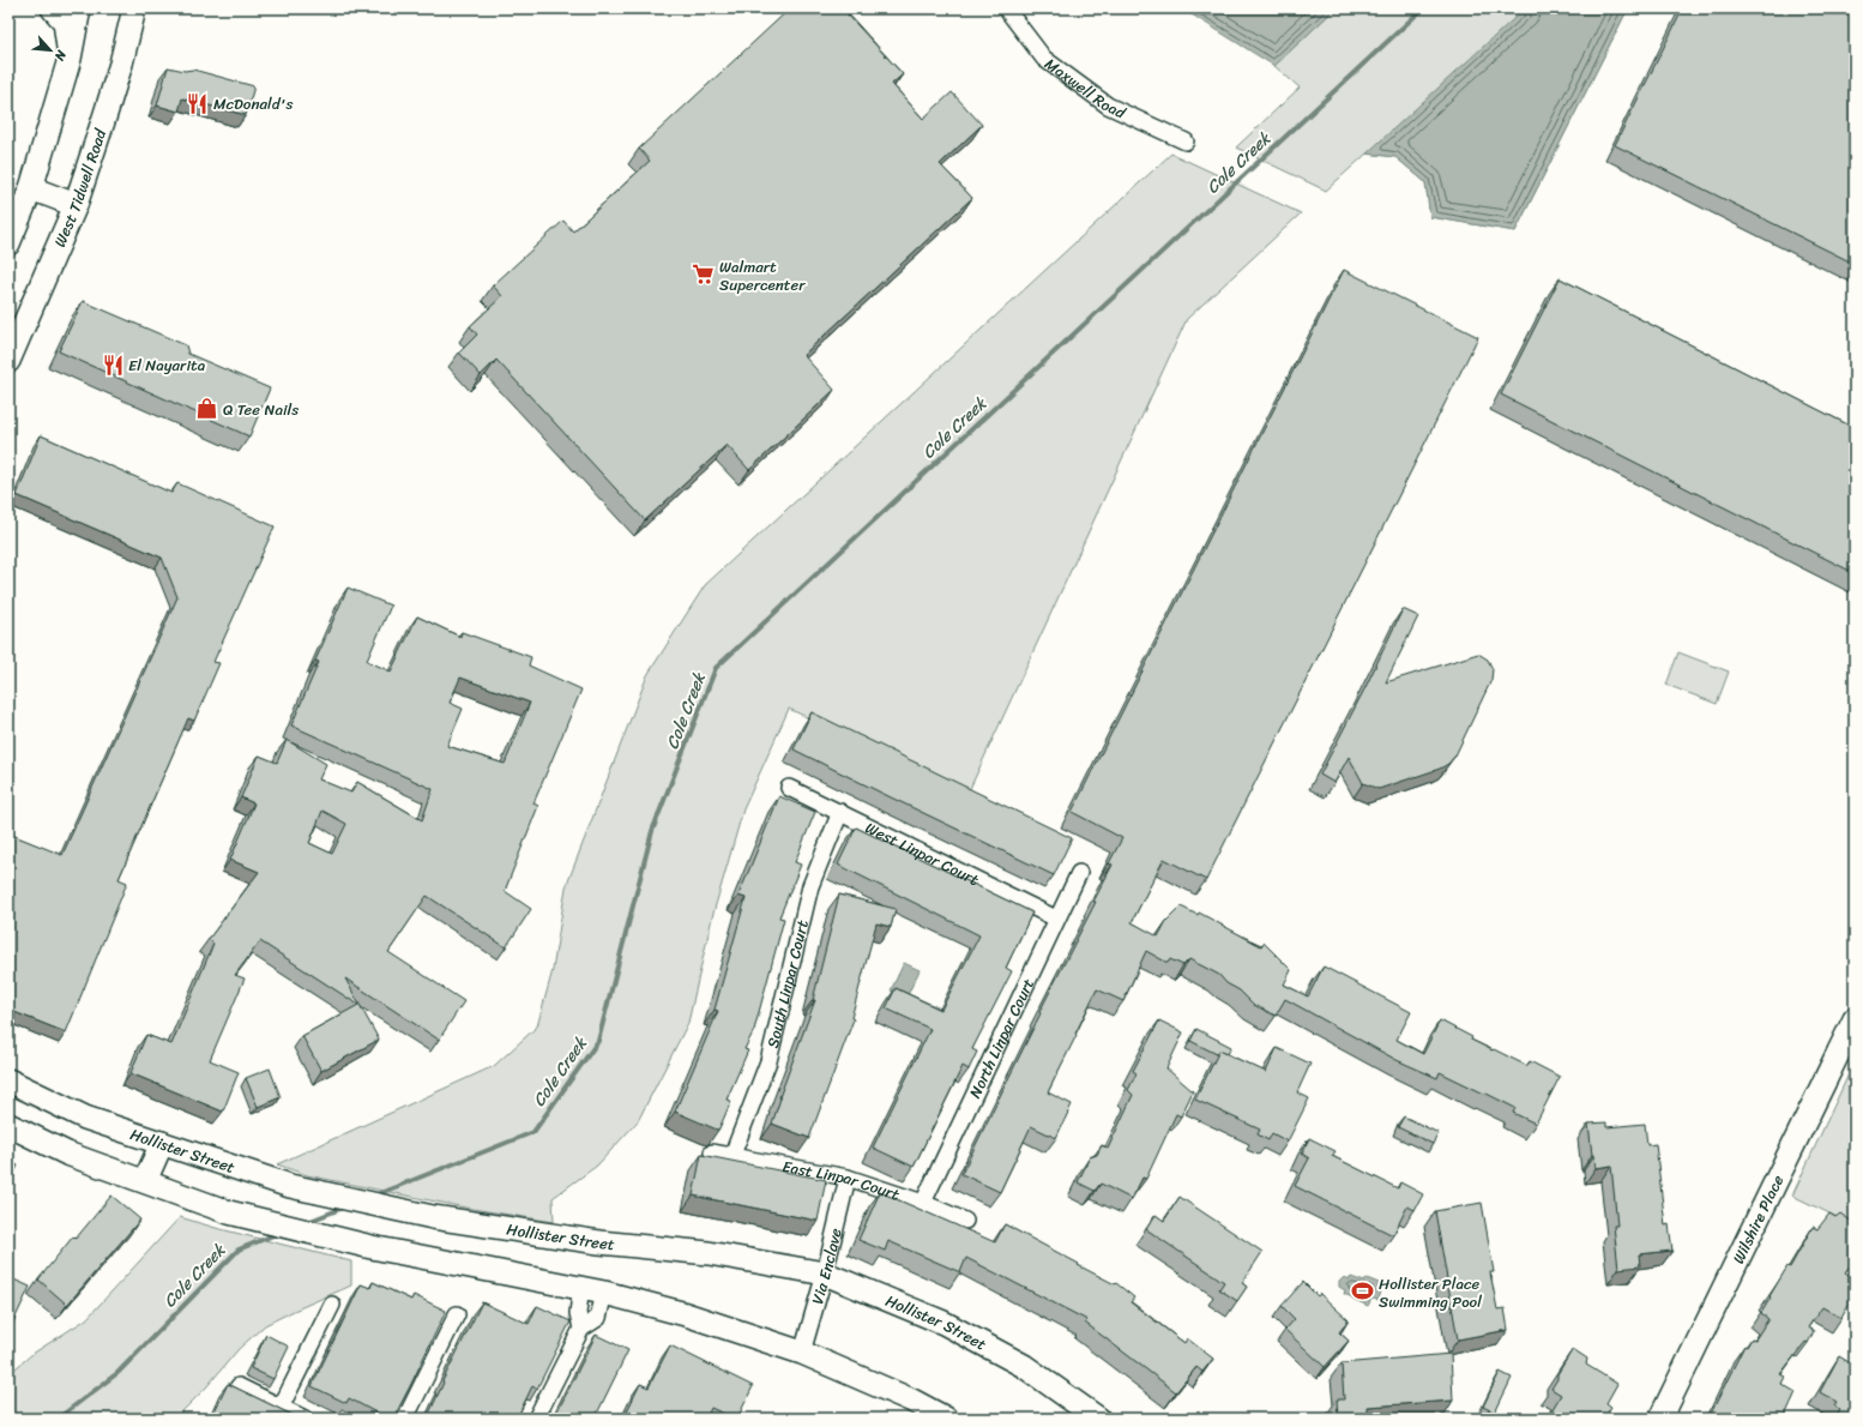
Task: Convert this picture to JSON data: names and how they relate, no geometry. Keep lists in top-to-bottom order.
{
  "streets": {
    "main road": ["West Tidwell Road", "Hollister Street", "Wilshire Place"],
    "street": [
      "Maxwell Road",
      "West Linpar Court",
      "South Linpar Court",
      "North Linpar Court",
      "East Linpar Court",
      "Via Enclave"
    ]
  },
  "crossings": [
    ["West Linpar Court", "South Linpar Court"],
    ["West Linpar Court", "North Linpar Court"],
    ["South Linpar Court", "East Linpar Court"],
    ["North Linpar Court", "East Linpar Court"],
    ["Hollister Street", "Via Enclave"],
    ["East Linpar Court", "Via Enclave"]
  ],
  "water": ["Cole Creek"],
  "places": {
    "restaurant": ["McDonald's", "El Nayarita"],
    "supermarket": ["Walmart Supercenter"],
    "shop": ["Q Tee Nails"],
    "sports": ["Hollister Place Swimming Pool"]
  },
  "north": "bottom right"
}
